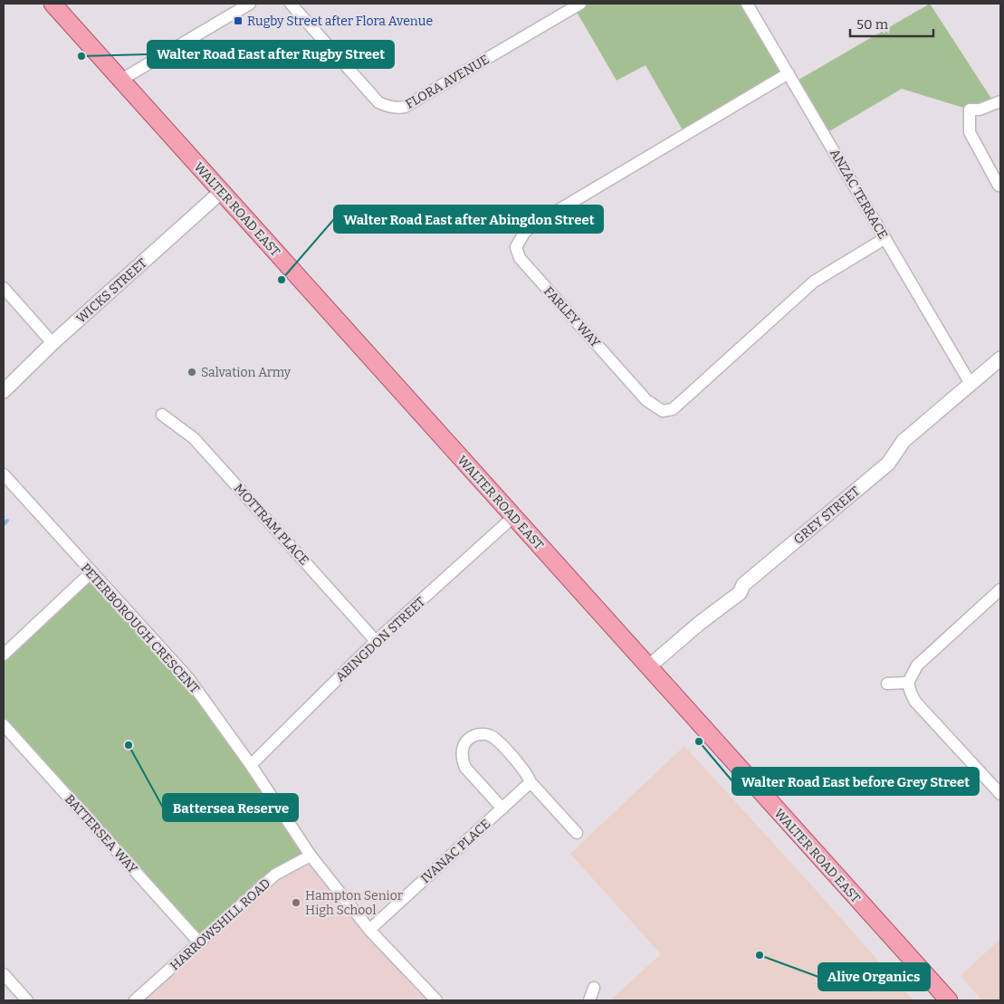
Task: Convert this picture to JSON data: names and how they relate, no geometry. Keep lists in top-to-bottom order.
{
  "streets": {
    "main road": ["WALTER ROAD EAST"],
    "street": [
      "FLORA AVENUE",
      "ANZAC TERRACE",
      "WICKS STREET",
      "FARLEY WAY",
      "GREY STREET",
      "MOTTRAM PLACE",
      "PETERBOROUGH CRESCENT",
      "ABINGDON STREET",
      "BATTERSEA WAY",
      "IVANAC PLACE",
      "HARROWSHILL ROAD"
    ]
  },
  "crossings": [
    ["ANZAC TERRACE", "FARLEY WAY"],
    ["ANZAC TERRACE", "GREY STREET"],
    ["WALTER ROAD EAST", "WICKS STREET"],
    ["WALTER ROAD EAST", "GREY STREET"],
    ["WALTER ROAD EAST", "ABINGDON STREET"],
    ["MOTTRAM PLACE", "ABINGDON STREET"],
    ["PETERBOROUGH CRESCENT", "ABINGDON STREET"],
    ["PETERBOROUGH CRESCENT", "IVANAC PLACE"],
    ["PETERBOROUGH CRESCENT", "HARROWSHILL ROAD"],
    ["BATTERSEA WAY", "HARROWSHILL ROAD"]
  ],
  "places": {
    "transit": ["Rugby Street after Flora Avenue"],
    "other": [
      "Walter Road East after Rugby Street",
      "Walter Road East after Abingdon Street",
      "Salvation Army",
      "Walter Road East before Grey Street",
      "Battersea Reserve",
      "Hampton Senior High School",
      "Alive Organics"
    ]
  },
  "scale_bar": "50 m"
}
